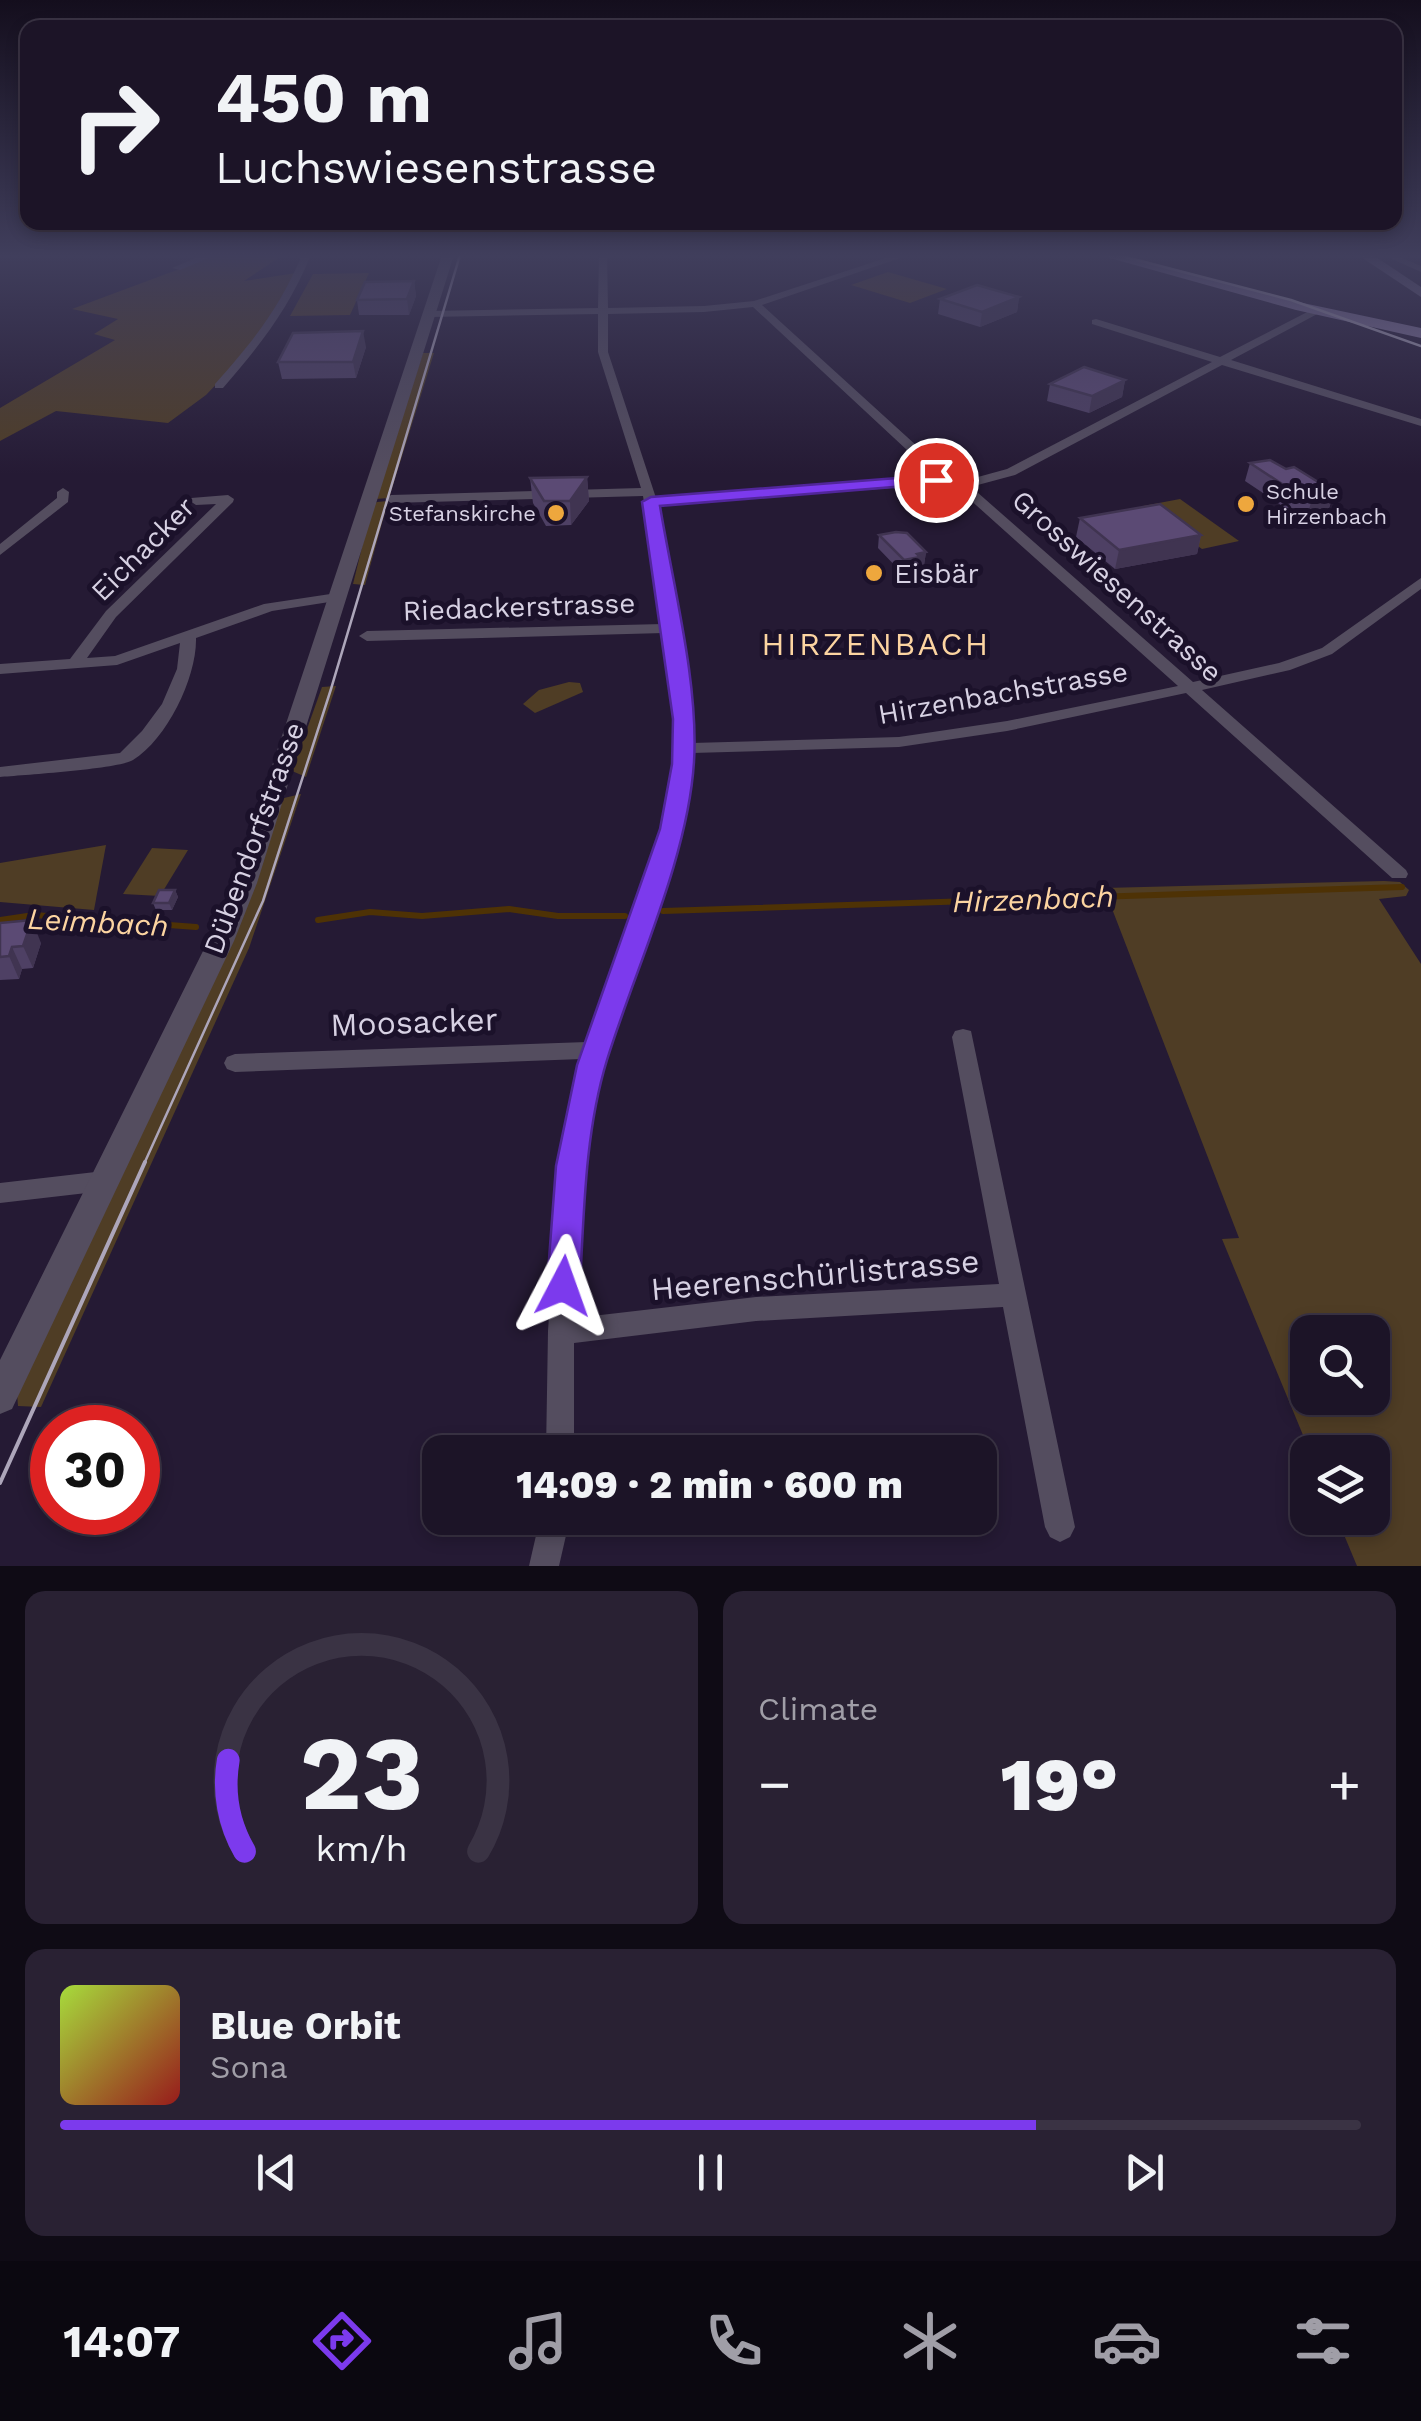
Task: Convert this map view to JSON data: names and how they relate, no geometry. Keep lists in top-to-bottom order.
{
  "streets": {
    "street": [
      "Eichacker",
      "Grosswiesenstrasse",
      "Riedackerstrasse",
      "Hirzenbachstrasse",
      "Dübendorfstrasse",
      "Moosacker",
      "Heerenschürlistrasse"
    ]
  },
  "crossings": [
    ["Grosswiesenstrasse", "Hirzenbachstrasse"]
  ],
  "districts": ["HIRZENBACH"],
  "water": ["Hirzenbach", "Leimbach"],
  "places": ["Schule Hirzenbach", "Stefanskirche", "Eisbär"],
  "page": {
    "turn": ["450 m", "Luchswiesenstrasse"],
    "limit": "30",
    "trip": "14:09 · 2 min · 600 m",
    "tile": "Climate",
    "heat": ["−", "19°", "+"],
    "song": ["Blue Orbit", "Sona"],
    "tabs": "14:07",
    "gauge": ["23", "km/h"]
  }
}
